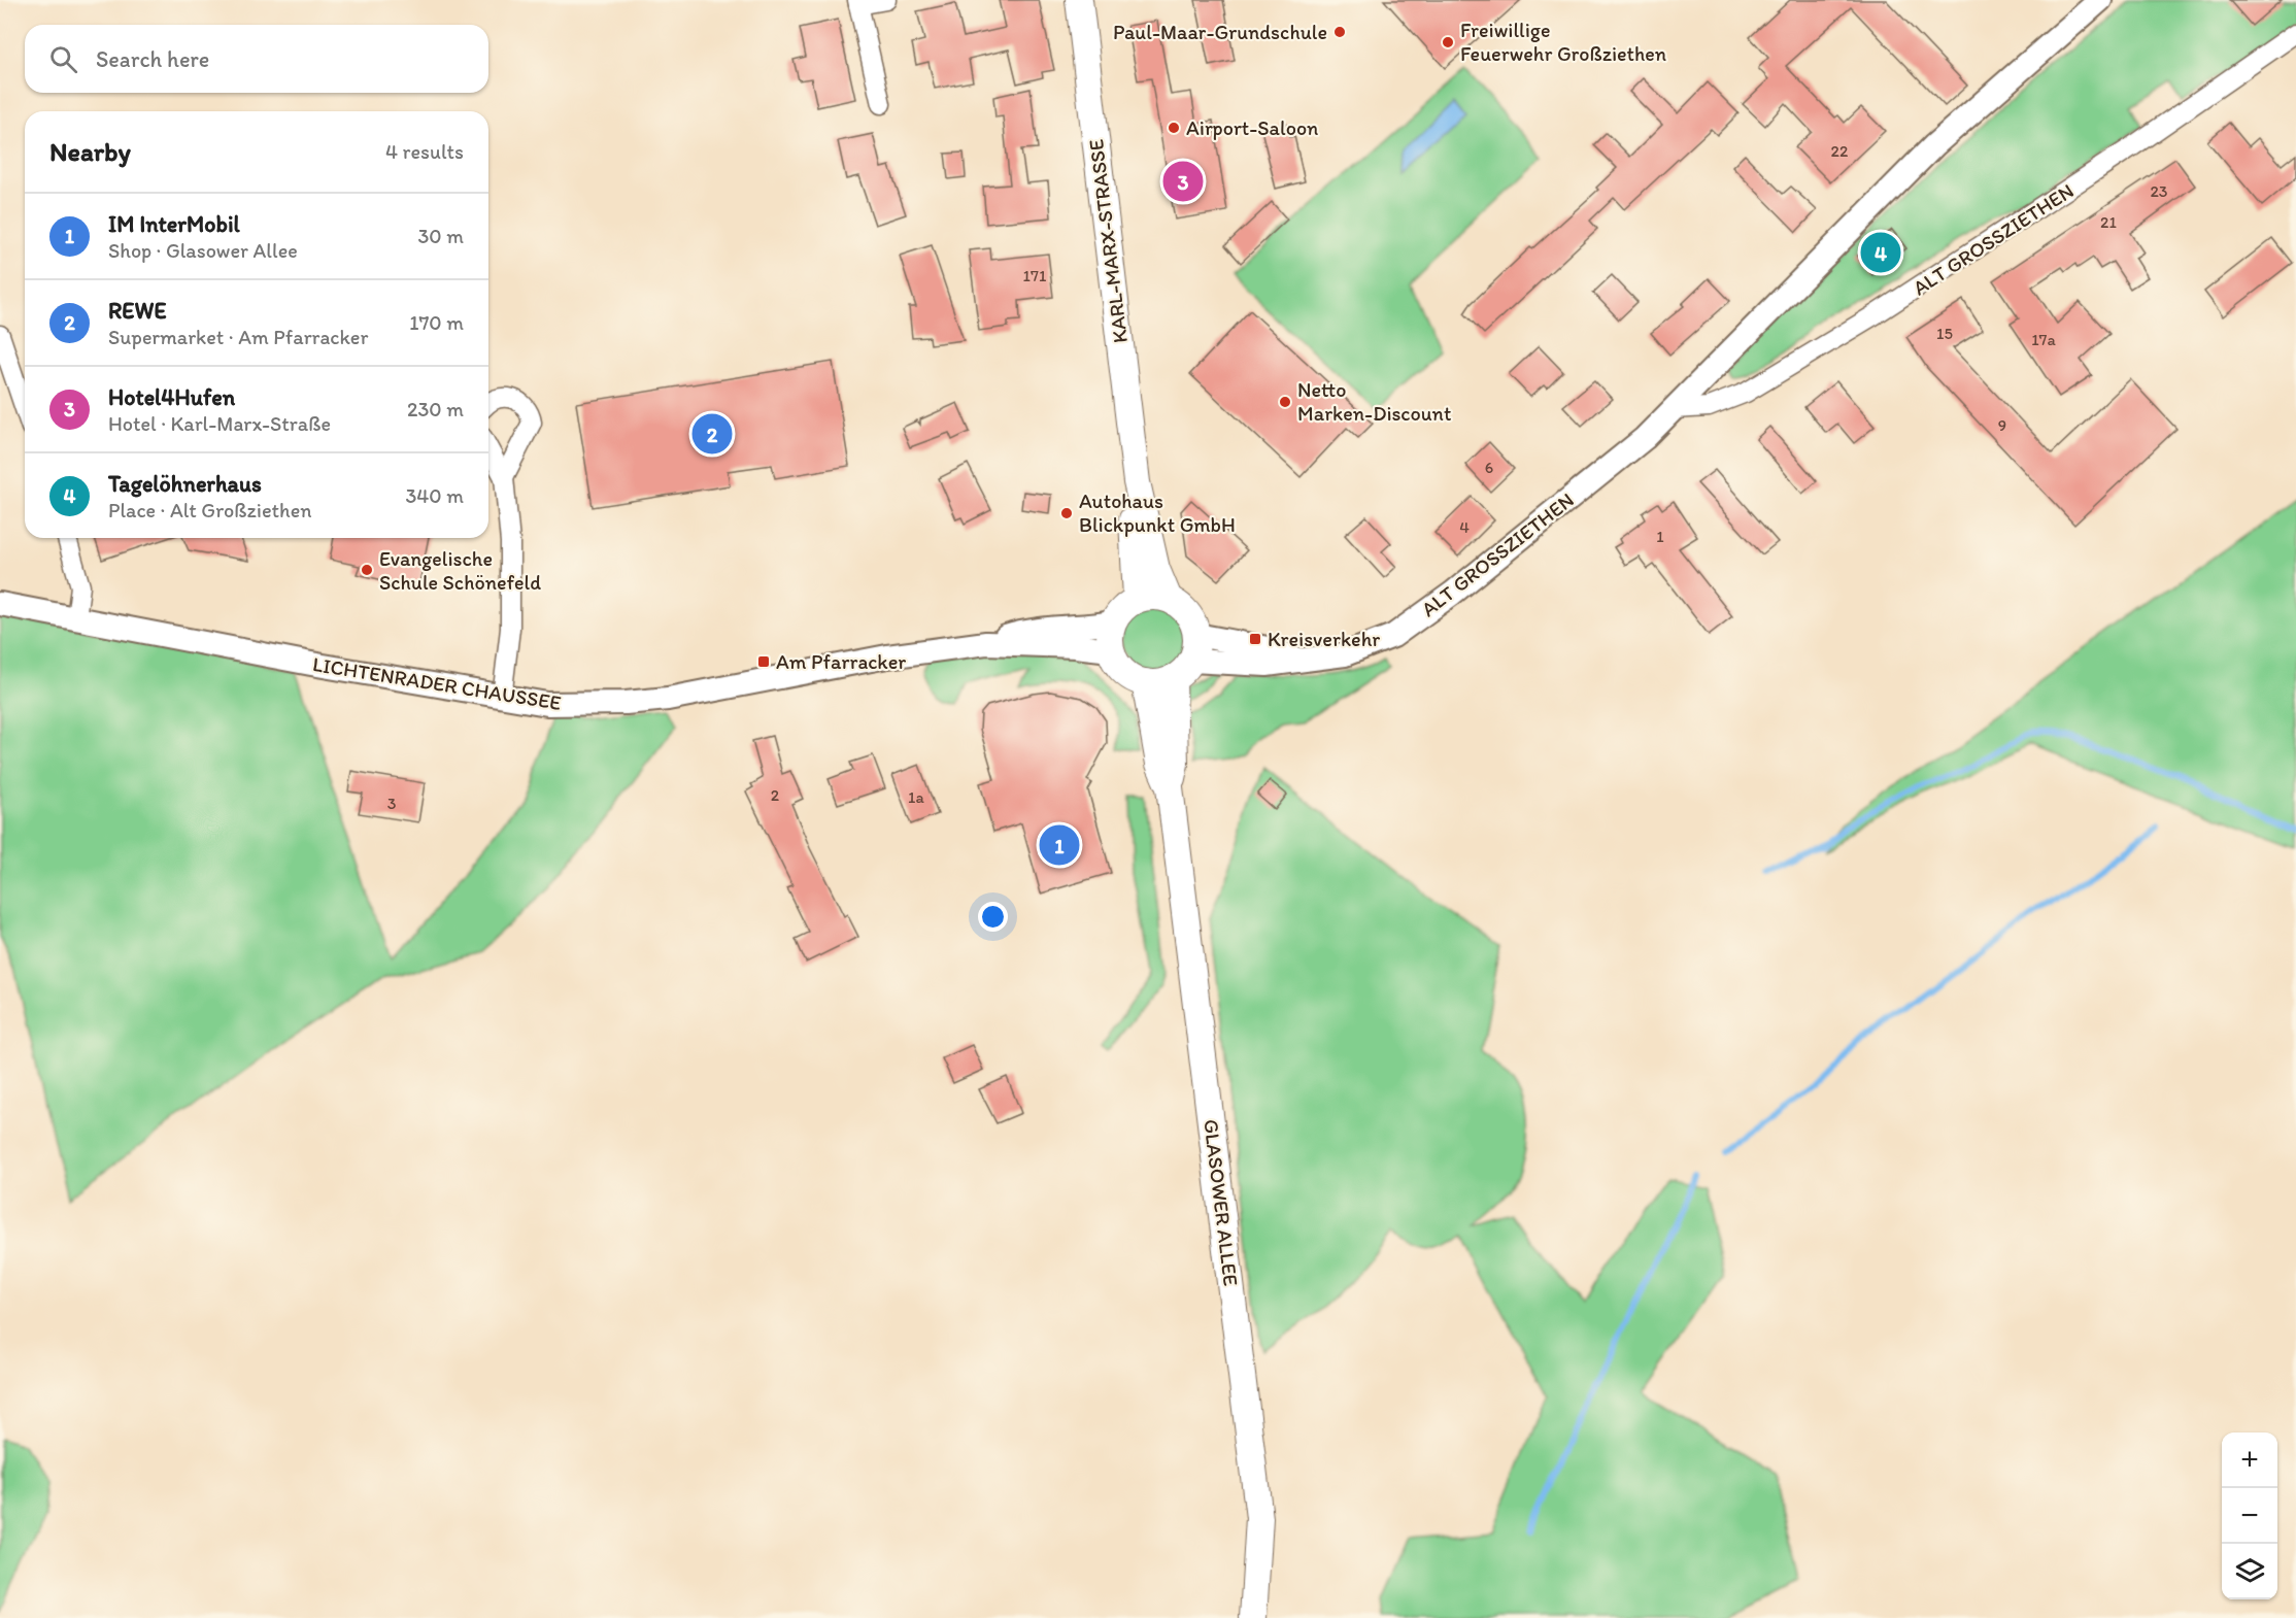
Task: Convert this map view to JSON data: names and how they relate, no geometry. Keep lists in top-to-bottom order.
{
  "streets": {
    "main road": ["KARL-MARX-STRASSE", "GLASOWER ALLEE"],
    "street": ["ALT GROSSZIETHEN", "LICHTENRADER CHAUSSEE"]
  },
  "crossings": [
    ["ALT GROSSZIETHEN", "KARL-MARX-STRASSE"],
    ["ALT GROSSZIETHEN", "LICHTENRADER CHAUSSEE"],
    ["ALT GROSSZIETHEN", "GLASOWER ALLEE"],
    ["KARL-MARX-STRASSE", "LICHTENRADER CHAUSSEE"],
    ["KARL-MARX-STRASSE", "GLASOWER ALLEE"],
    ["LICHTENRADER CHAUSSEE", "GLASOWER ALLEE"]
  ],
  "places": {
    "other": [
      "Paul-Maar-Grundschule",
      "Freiwillige Feuerwehr Großziethen",
      "Airport-Saloon",
      "Netto Marken-Discount",
      "Autohaus Blickpunkt GmbH",
      "Evangelische Schule Schönefeld"
    ],
    "transit": ["Kreisverkehr", "Am Pfarracker"]
  },
  "house_numbers": [
    "22",
    "23",
    "21",
    "171",
    "15",
    "17a",
    "9",
    "6",
    "4",
    "1",
    "2",
    "1a",
    "3"
  ],
  "page": {
    "search": "Search here",
    "heading": ["Nearby", "4 results"],
    "pins": [
      "3",
      "4",
      "2",
      "1"
    ],
    "list": [
      {
        "mark": "1",
        "name": "IM InterMobil",
        "note": "Shop · Glasower Allee",
        "value": "30 m"
      },
      {
        "mark": "2",
        "name": "REWE",
        "note": "Supermarket · Am Pfarracker",
        "value": "170 m"
      },
      {
        "mark": "3",
        "name": "Hotel4Hufen",
        "note": "Hotel · Karl-Marx-Straße",
        "value": "230 m"
      },
      {
        "mark": "4",
        "name": "Tagelöhnerhaus",
        "note": "Place · Alt Großziethen",
        "value": "340 m"
      }
    ],
    "map_buttons": ["+", "−"]
  }
}
